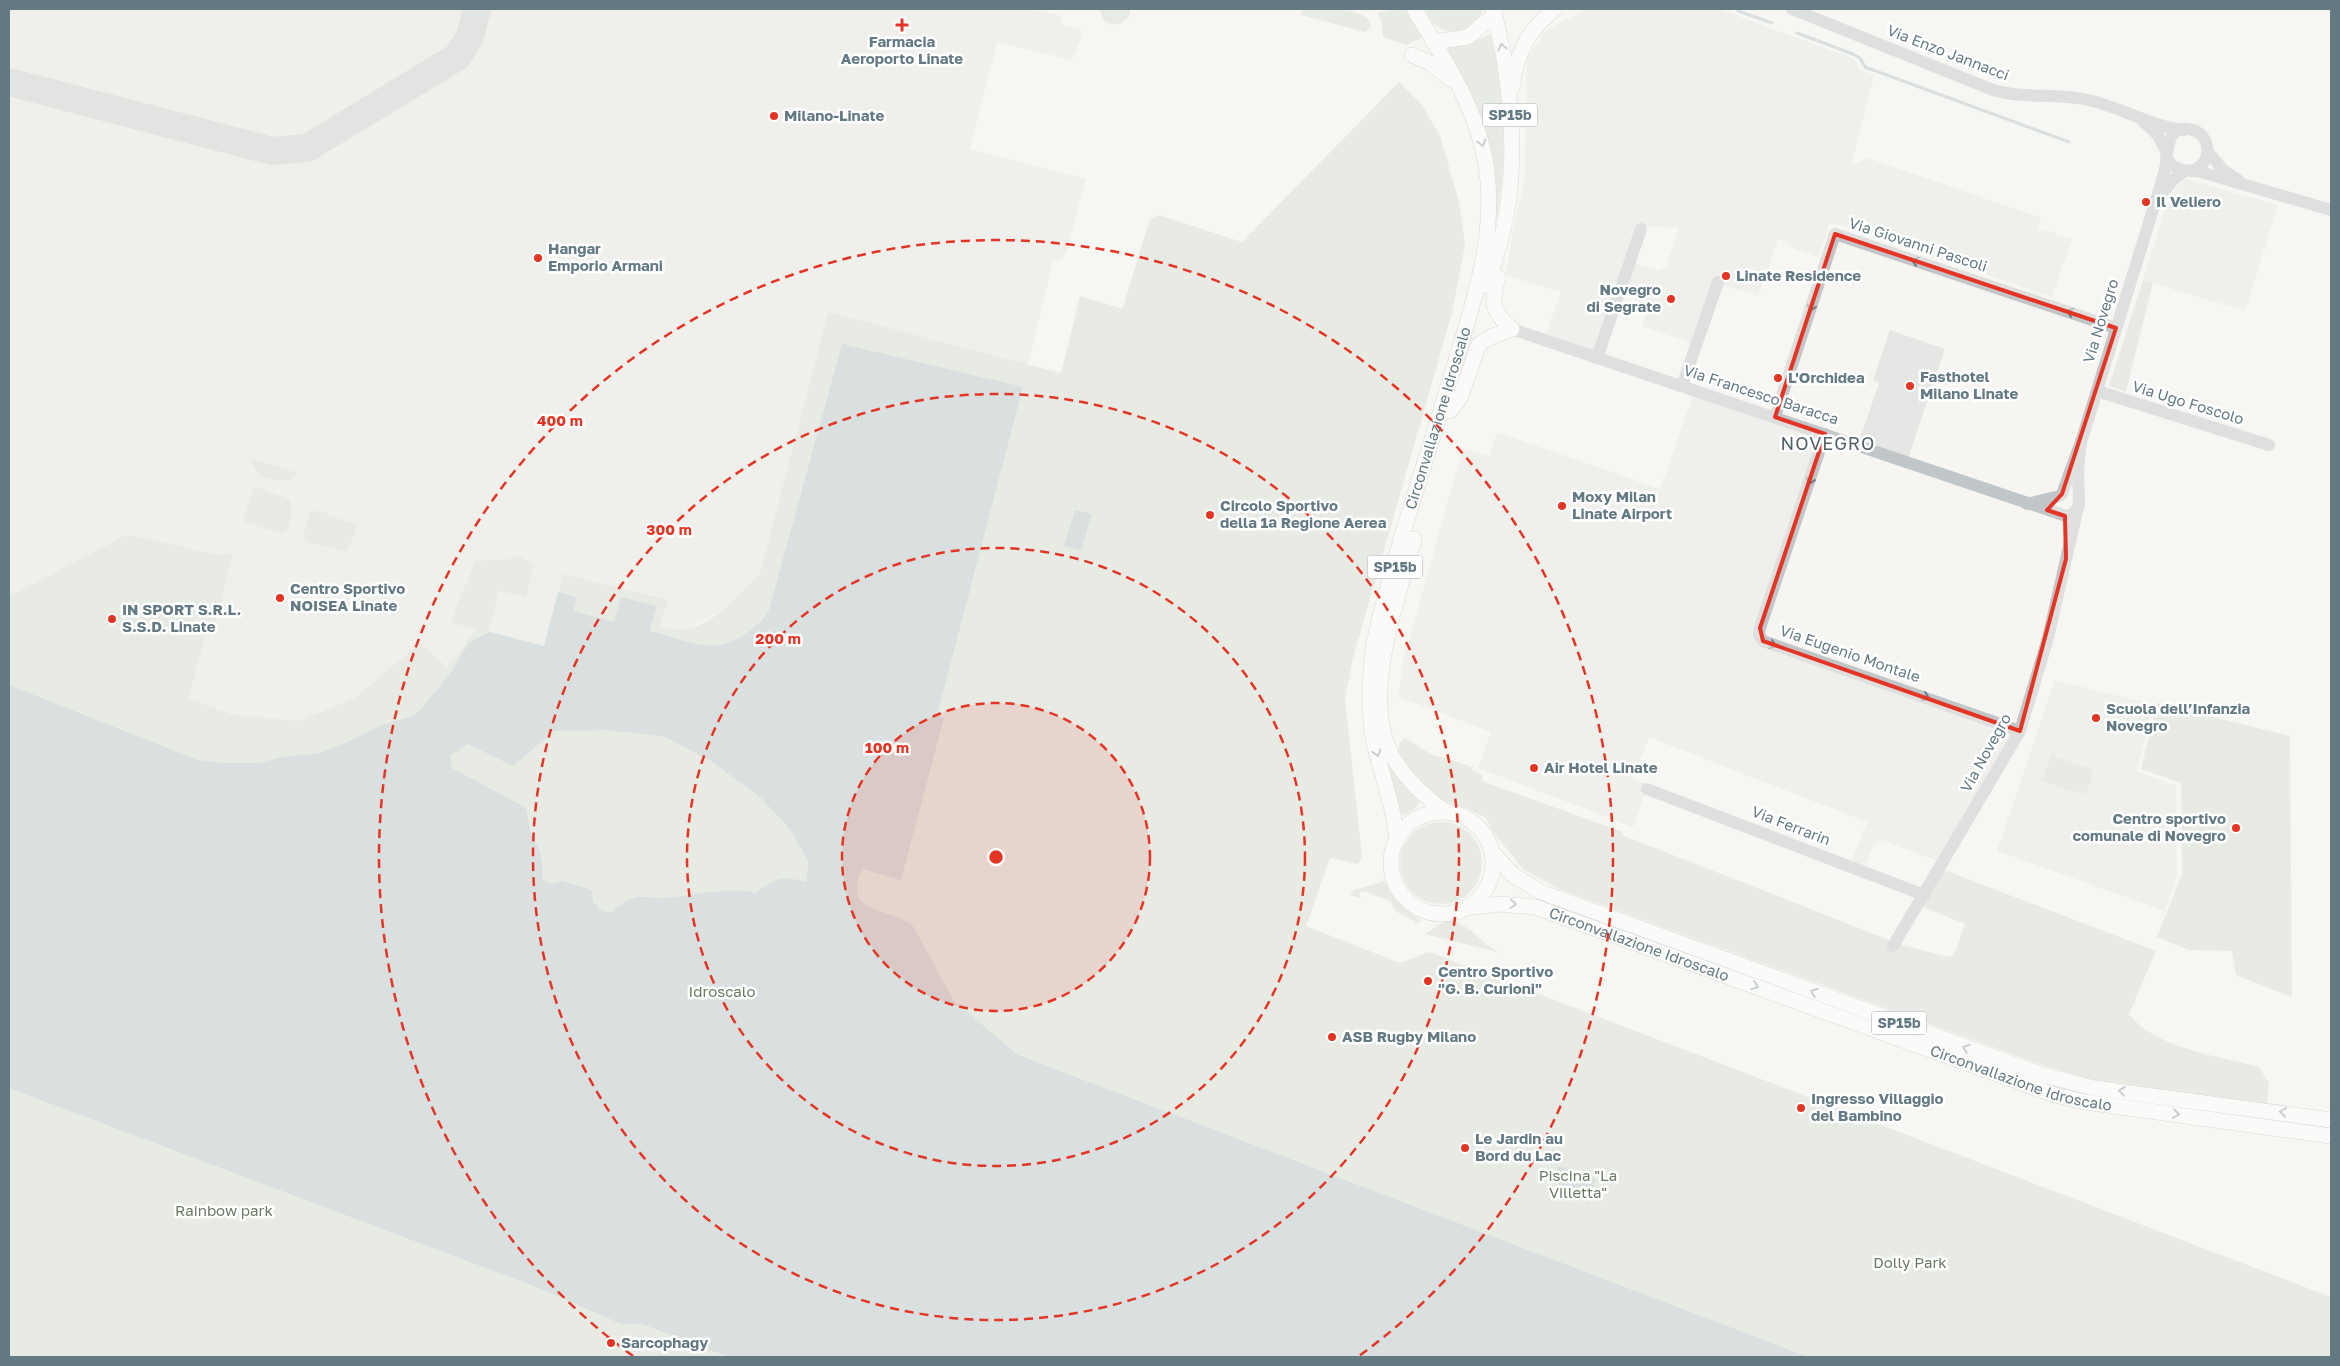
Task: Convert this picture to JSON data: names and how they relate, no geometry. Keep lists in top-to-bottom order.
{
  "streets": {
    "main road": ["SP15b", "Circonvallazione Idroscalo"],
    "street": [
      "Via Enzo Jannacci",
      "Via Giovanni Pascoli",
      "Via Novegro",
      "Via Francesco Baracca",
      "Via Ugo Foscolo",
      "Via Eugenio Montale",
      "Via Ferrarin"
    ]
  },
  "crossings": [
    ["Via Enzo Jannacci", "Via Novegro"],
    ["SP15b", "Circonvallazione Idroscalo"],
    ["Via Giovanni Pascoli", "Via Novegro"],
    ["Via Giovanni Pascoli", "Via Francesco Baracca"],
    ["Via Novegro", "Via Francesco Baracca"],
    ["Via Novegro", "Via Ugo Foscolo"],
    ["Via Novegro", "Via Eugenio Montale"],
    ["Via Novegro", "Via Ferrarin"],
    ["Via Francesco Baracca", "Via Eugenio Montale"]
  ],
  "districts": ["NOVEGRO"],
  "parks": [
    "Idroscalo",
    "Piscina \"La Villetta\"",
    "Rainbow park",
    "Dolly Park"
  ],
  "places": {
    "health": ["Farmacia Aeroporto Linate"],
    "other": [
      "Milano-Linate",
      "Il Veliero",
      "Hangar Emporio Armani",
      "Linate Residence",
      "Novegro di Segrate",
      "L'Orchidea",
      "Fasthotel Milano Linate",
      "Moxy Milan Linate Airport",
      "Circolo Sportivo della 1ª Regione Aerea",
      "Centro Sportivo NOISEA Linate",
      "IN SPORT S.R.L. S.S.D. Linate",
      "Scuola dell’Infanzia Novegro",
      "Air Hotel Linate",
      "Centro sportivo comunale di Novegro",
      "Centro Sportivo \"G. B. Curioni\"",
      "ASB Rugby Milano",
      "Ingresso Villaggio del Bambino",
      "Le Jardin au Bord du Lac",
      "Sarcophagy"
    ]
  },
  "rings": [
    "400 m",
    "300 m",
    "200 m",
    "100 m"
  ]
}
